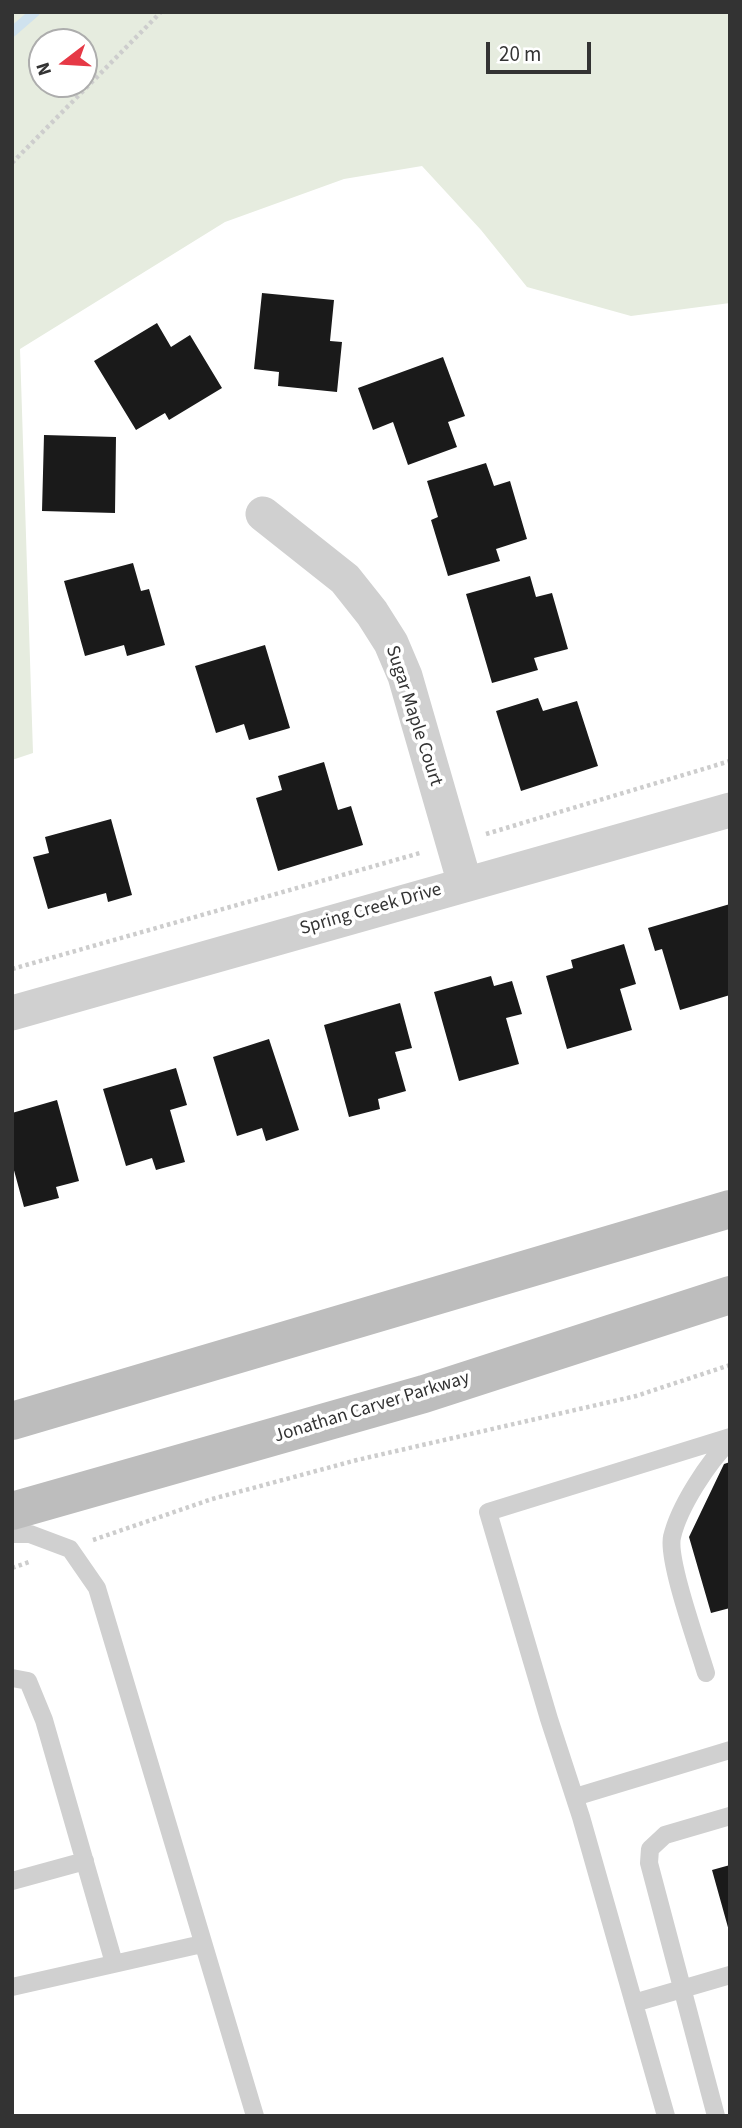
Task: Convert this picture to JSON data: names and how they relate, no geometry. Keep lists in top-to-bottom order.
{
  "streets": {
    "main road": ["Jonathan Carver Parkway"],
    "street": ["Sugar Maple Court", "Spring Creek Drive"]
  },
  "crossings": [
    ["Sugar Maple Court", "Spring Creek Drive"]
  ],
  "scale_bar": "20 m",
  "north": "left"
}
